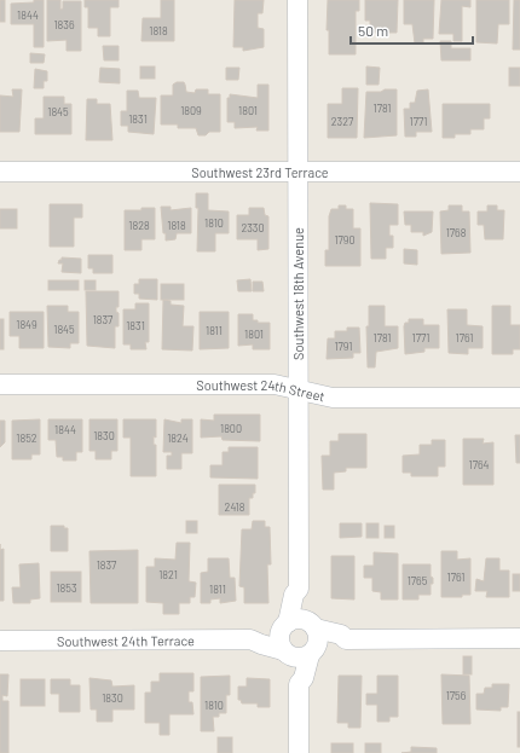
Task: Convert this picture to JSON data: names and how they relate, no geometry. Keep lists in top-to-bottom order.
{
  "streets": {
    "street": [
      "Southwest 23rd Terrace",
      "Southwest 18th Avenue",
      "Southwest 24th Street",
      "Southwest 24th Terrace"
    ]
  },
  "crossings": [
    ["Southwest 23rd Terrace", "Southwest 18th Avenue"],
    ["Southwest 18th Avenue", "Southwest 24th Street"],
    ["Southwest 18th Avenue", "Southwest 24th Terrace"]
  ],
  "house_numbers": [
    "1844",
    "1836",
    "1818",
    "1781",
    "1809",
    "1801",
    "1845",
    "1831",
    "2327",
    "1771",
    "1810",
    "1828",
    "1818",
    "2330",
    "1768",
    "1790",
    "1837",
    "1849",
    "1831",
    "1845",
    "1811",
    "1801",
    "1781",
    "1771",
    "1761",
    "1791",
    "1800",
    "1844",
    "1830",
    "1852",
    "1824",
    "1764",
    "2418",
    "1837",
    "1821",
    "1761",
    "1765",
    "1853",
    "1811",
    "1756",
    "1830",
    "1810"
  ],
  "scale_bar": "50 m"
}
